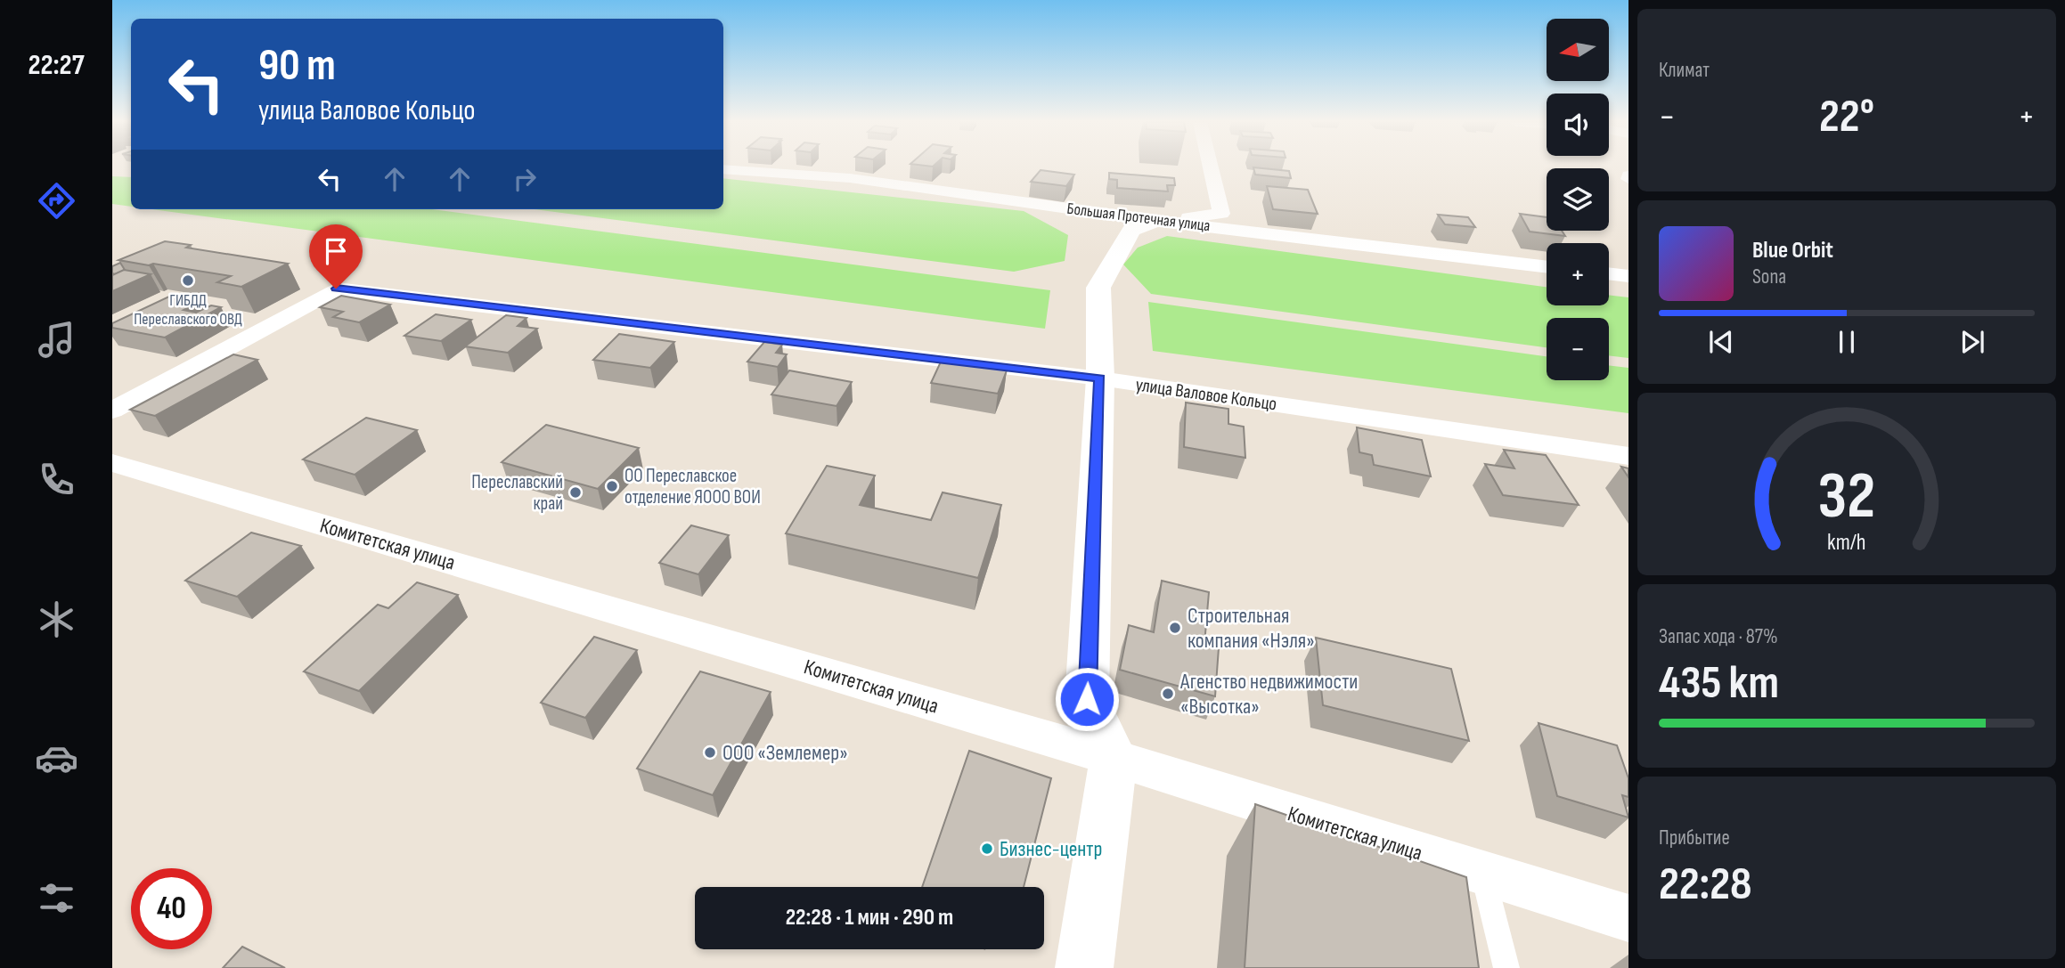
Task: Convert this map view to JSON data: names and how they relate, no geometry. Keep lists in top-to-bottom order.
{
  "streets": {
    "street": ["Большая Протечная улица", "улица Валовое Кольцо", "Комитетская улица"]
  },
  "places": [
    "ГИБДД Переславского ОВД",
    "ОО Переславское отделение ЯООО ВОИ",
    "Переславский край",
    "Строительная компания «Нэля»",
    "Агенство недвижимости «Высотка»",
    "ООО «Землемер»",
    "Бизнес-центр"
  ],
  "north": "left",
  "page": {
    "tabs": "22:27",
    "tile": [
      "Климат",
      ["Запас хода · 87%", "435 km"],
      ["Прибытие", "22:28"]
    ],
    "map_buttons": ["+", "−"],
    "turn": ["90 m", "улица Валовое Кольцо"],
    "heat": ["−", "22°", "+"],
    "song": ["Blue Orbit", "Sona"],
    "limit": "40",
    "trip": "22:28 · 1 мин · 290 m",
    "gauge": ["32", "km/h"]
  }
}
